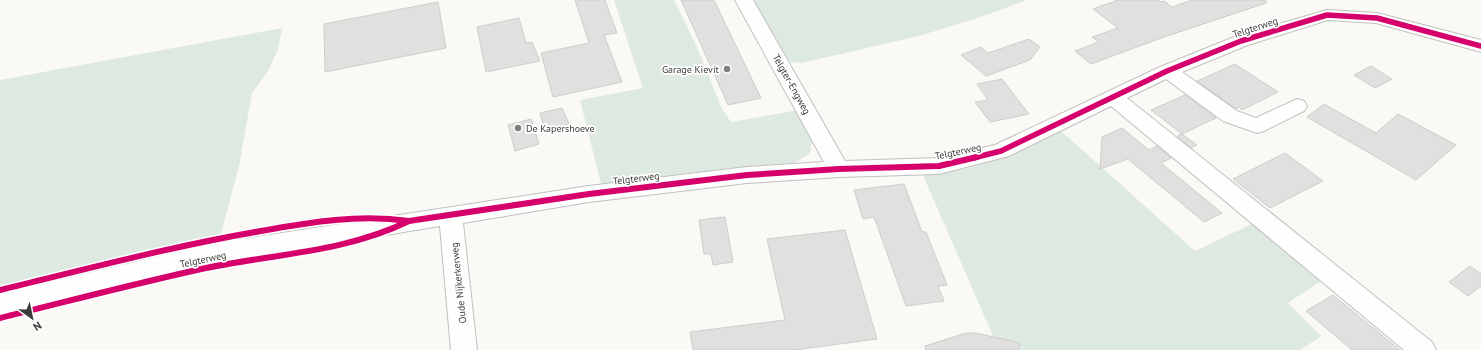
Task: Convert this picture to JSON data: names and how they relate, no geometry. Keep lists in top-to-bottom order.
{
  "streets": {
    "street": ["Telgterweg", "Telgter-Engweg", "Oude Nijkerkerweg"]
  },
  "crossings": [
    ["Telgterweg", "Telgter-Engweg"],
    ["Telgterweg", "Oude Nijkerkerweg"]
  ],
  "places": ["Garage Kievit", "De Kapershoeve"],
  "north": "bottom right"
}
